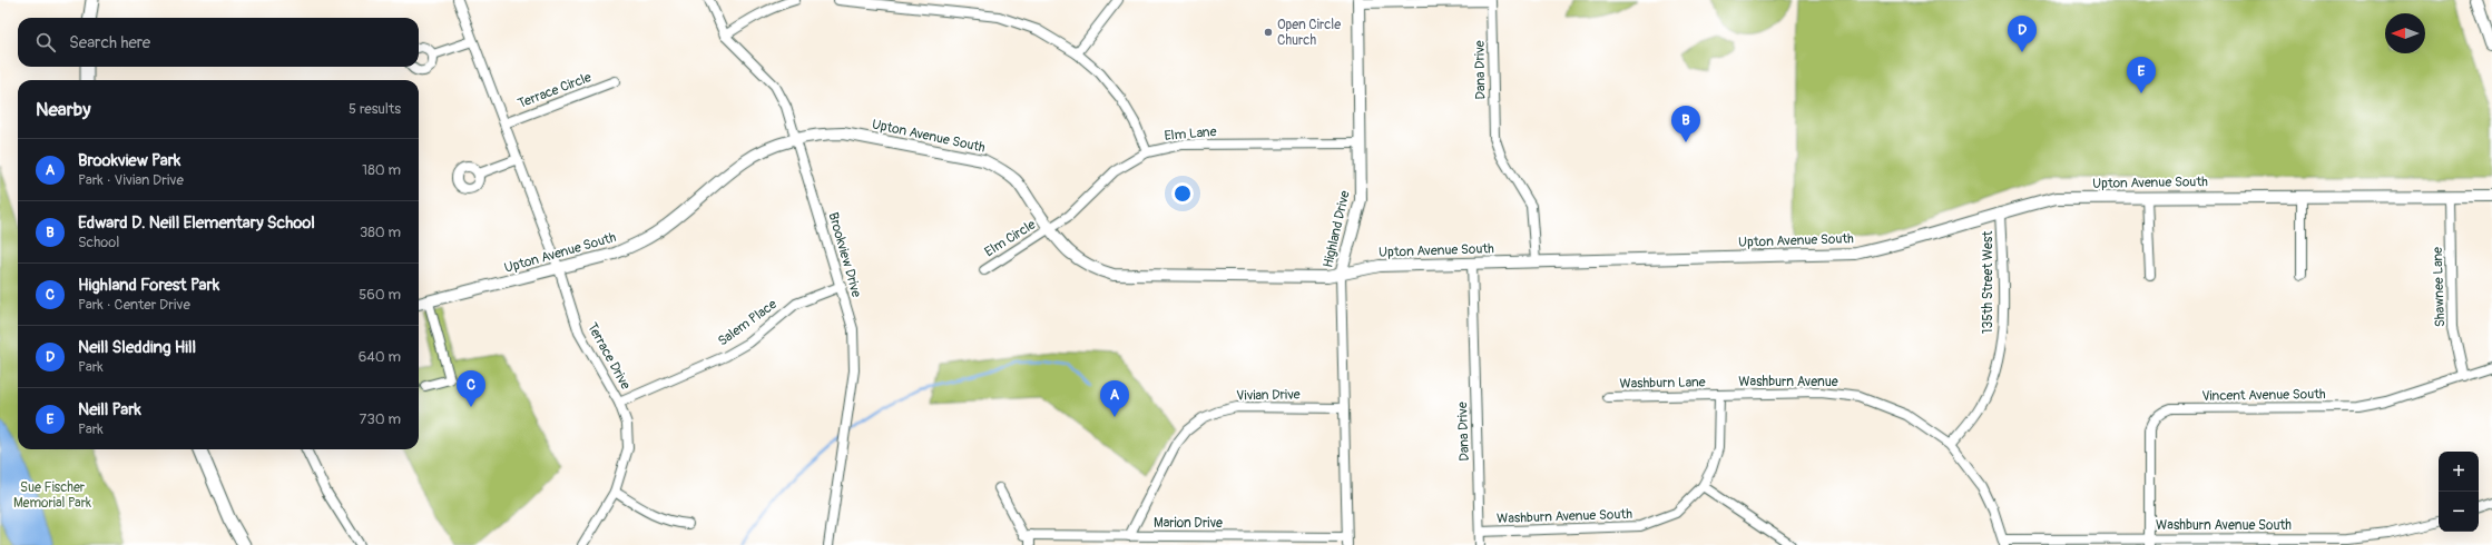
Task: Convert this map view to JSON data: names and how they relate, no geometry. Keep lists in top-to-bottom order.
{
  "streets": {
    "street": [
      "Dana Drive",
      "Terrace Circle",
      "Elm Lane",
      "Upton Avenue South",
      "Highland Drive",
      "Elm Circle",
      "Brookview Drive",
      "135th Street West",
      "Shawnee Lane",
      "Salem Place",
      "Terrace Drive",
      "Washburn Avenue",
      "Washburn Lane",
      "Vivian Drive",
      "Vincent Avenue South",
      "Washburn Avenue South",
      "Marion Drive"
    ]
  },
  "crossings": [
    ["Dana Drive", "Upton Avenue South"],
    ["Dana Drive", "Highland Drive"],
    ["Dana Drive", "Washburn Avenue South"],
    ["Terrace Circle", "Terrace Drive"],
    ["Elm Lane", "Upton Avenue South"],
    ["Elm Lane", "Highland Drive"],
    ["Elm Lane", "Elm Circle"],
    ["Upton Avenue South", "Highland Drive"],
    ["Upton Avenue South", "Elm Circle"],
    ["Upton Avenue South", "Brookview Drive"],
    ["Upton Avenue South", "135th Street West"],
    ["Upton Avenue South", "Shawnee Lane"],
    ["Upton Avenue South", "Terrace Drive"],
    ["Highland Drive", "Vivian Drive"],
    ["Highland Drive", "Marion Drive"],
    ["Brookview Drive", "Salem Place"],
    ["135th Street West", "Washburn Avenue"],
    ["Shawnee Lane", "Vincent Avenue South"],
    ["Salem Place", "Terrace Drive"],
    ["Washburn Avenue", "Washburn Lane"],
    ["Washburn Avenue", "Washburn Avenue South"],
    ["Washburn Lane", "Washburn Avenue South"],
    ["Vivian Drive", "Marion Drive"],
    ["Vincent Avenue South", "Washburn Avenue South"]
  ],
  "parks": ["Sue Fischer Memorial Park"],
  "places": ["Open Circle Church"],
  "north": "left",
  "page": {
    "pins": [
      "D",
      "E",
      "B",
      "C",
      "A"
    ],
    "search": "Search here",
    "heading": ["Nearby", "5 results"],
    "list": [
      {
        "mark": "A",
        "name": "Brookview Park",
        "note": "Park · Vivian Drive",
        "value": "180 m"
      },
      {
        "mark": "B",
        "name": "Edward D. Neill Elementary School",
        "note": "School",
        "value": "380 m"
      },
      {
        "mark": "C",
        "name": "Highland Forest Park",
        "note": "Park · Center Drive",
        "value": "560 m"
      },
      {
        "mark": "D",
        "name": "Neill Sledding Hill",
        "note": "Park",
        "value": "640 m"
      },
      {
        "mark": "E",
        "name": "Neill Park",
        "note": "Park",
        "value": "730 m"
      }
    ],
    "map_buttons": ["+", "−"]
  }
}
